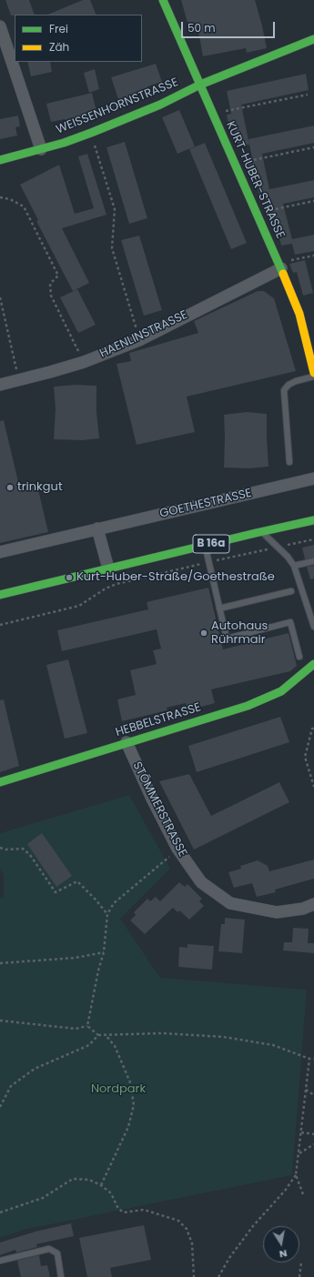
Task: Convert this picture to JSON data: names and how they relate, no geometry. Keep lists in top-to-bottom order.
{
  "streets": {
    "street": [
      "WEISSENHORNSTRASSE",
      "KURT-HUBER-STRASSE",
      "HAENLINSTRASSE",
      "GOETHESTRASSE",
      "B 16a",
      "HEBBELSTRASSE",
      "STÖMMERSTRASSE"
    ]
  },
  "crossings": [
    ["WEISSENHORNSTRASSE", "KURT-HUBER-STRASSE"],
    ["KURT-HUBER-STRASSE", "HAENLINSTRASSE"],
    ["HEBBELSTRASSE", "STÖMMERSTRASSE"]
  ],
  "parks": ["Nordpark"],
  "places": ["trinkgut", "Kurt-Huber-Straße/Goethestraße", "Autohaus Rührmair"],
  "legend": ["Frei", "Zäh"],
  "scale_bar": "50 m",
  "north": "bottom"
}
